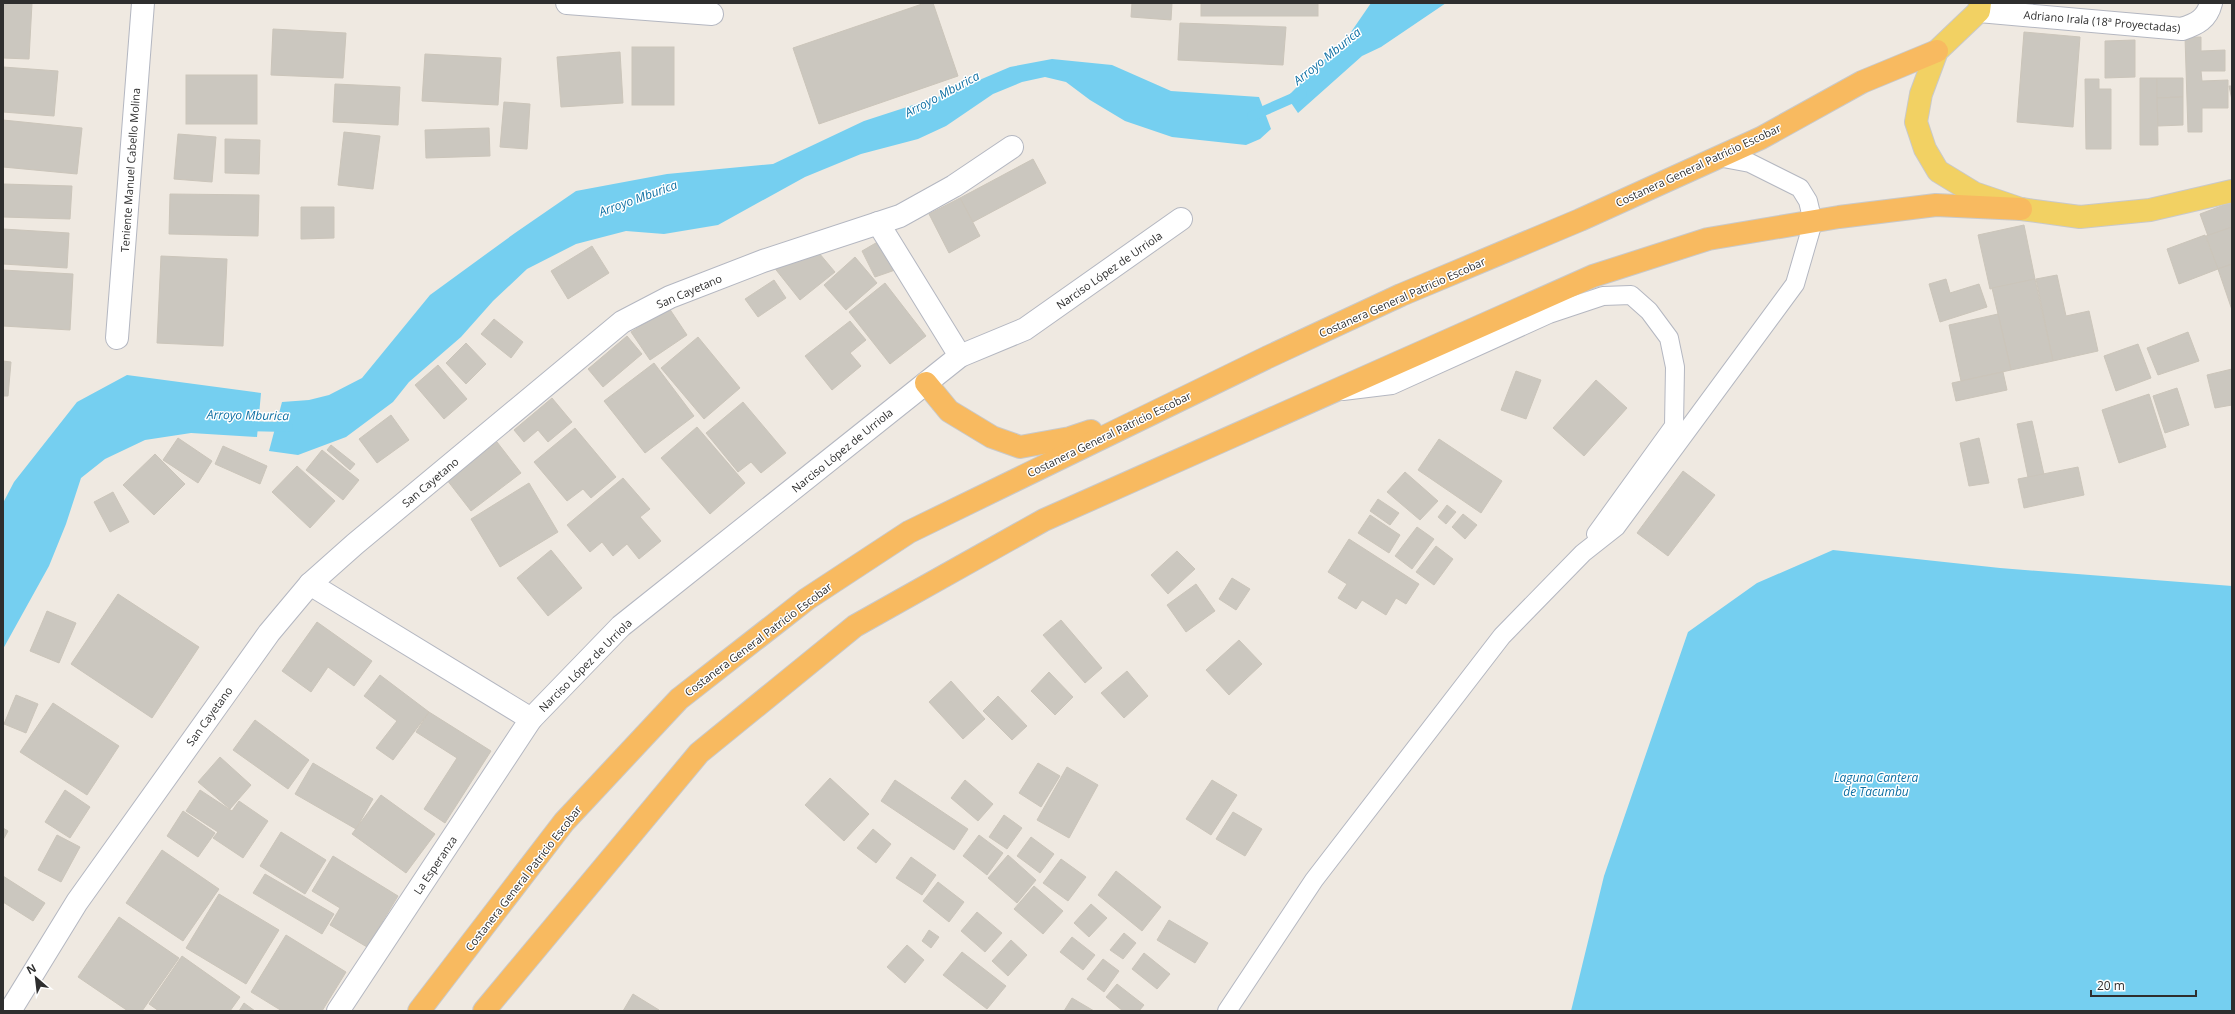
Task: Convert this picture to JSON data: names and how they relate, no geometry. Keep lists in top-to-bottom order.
{
  "streets": {
    "highway": ["Costanera General Patricio Escobar"],
    "street": [
      "Adriano Irala (18ª Proyectadas)",
      "Teniente Manuel Cabello Molina",
      "Narciso López de Urriola",
      "San Cayetano",
      "La Esperanza"
    ]
  },
  "crossings": [
    ["Narciso López de Urriola", "La Esperanza"]
  ],
  "water": ["Arroyo Mburica", "Laguna Cantera de Tacumbu"],
  "scale_bar": "20 m",
  "north": "top left"
}
